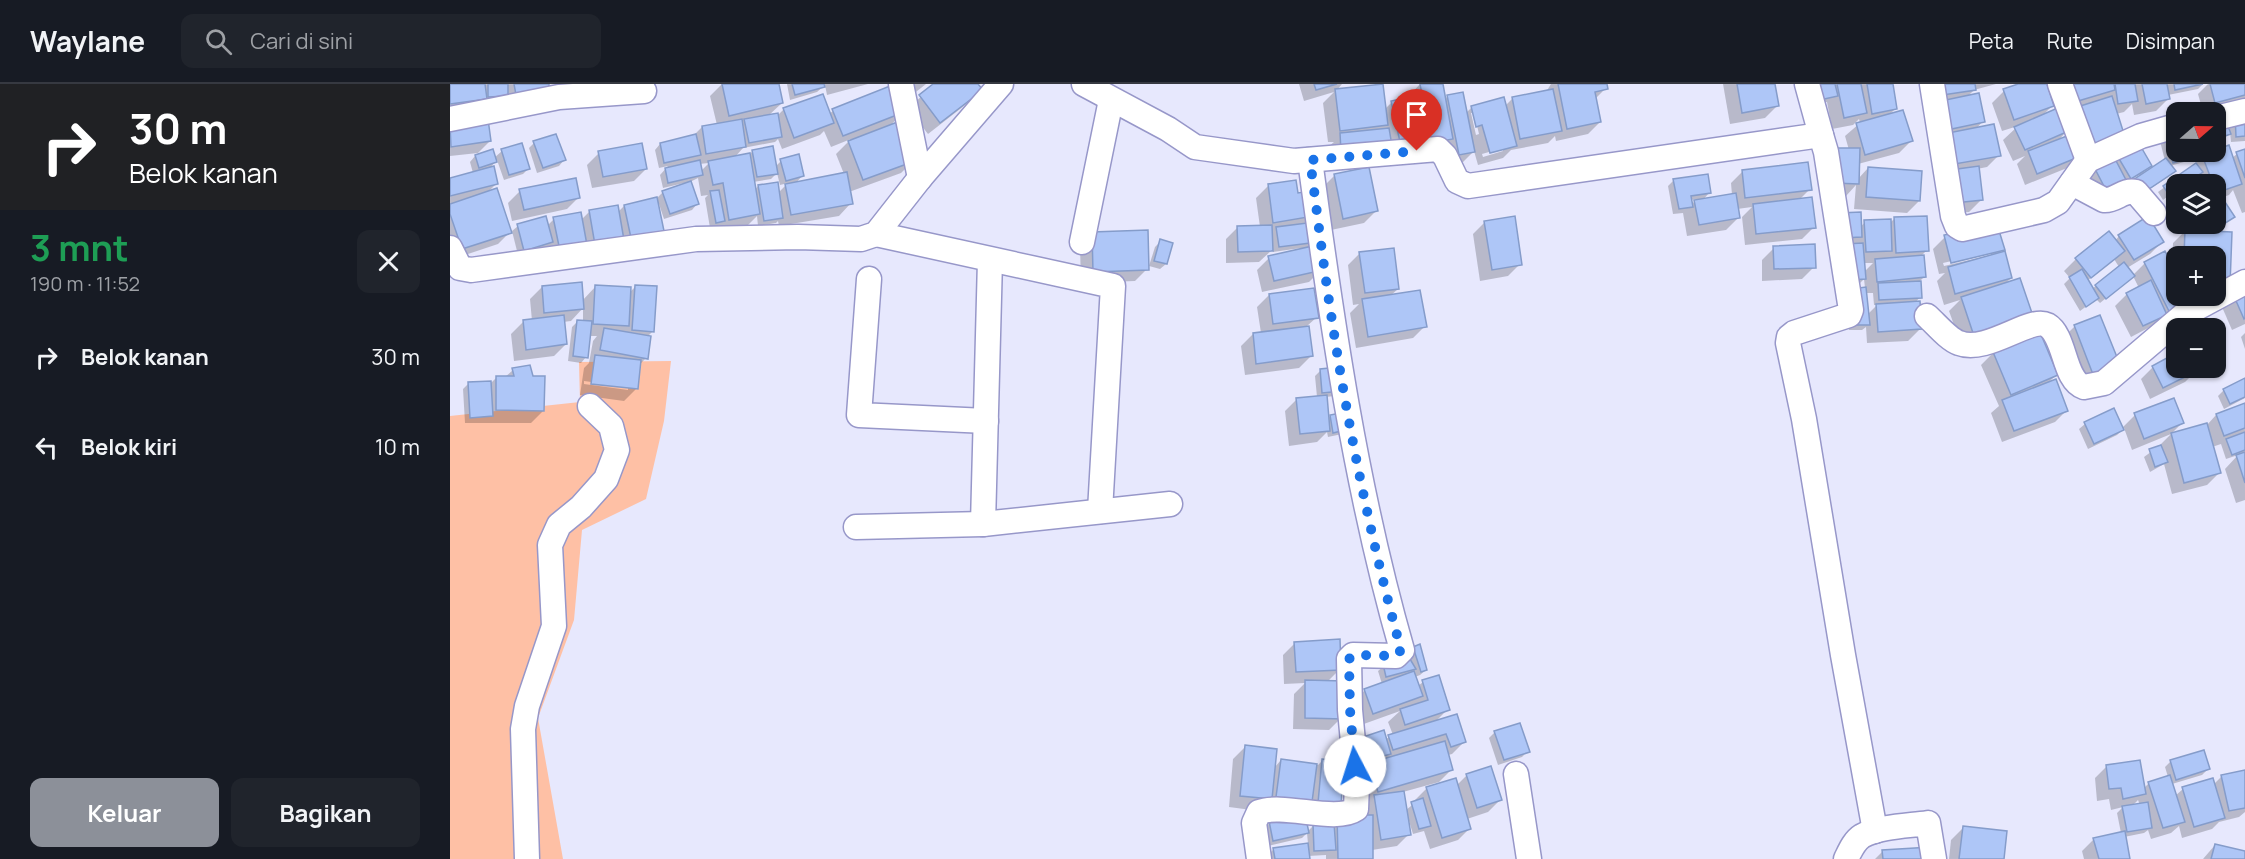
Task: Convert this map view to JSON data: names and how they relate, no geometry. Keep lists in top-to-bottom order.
{
  "north": "right",
  "page": {
    "header": "Waylane",
    "search": "Cari di sini",
    "nav": ["Peta", "Rute", "Disimpan"],
    "turn": ["30 m", "Belok kanan"],
    "map_buttons": ["+", "−"],
    "heading": ["3 mnt", "190 m · 11:52"],
    "list": [
      {
        "name": "Belok kanan",
        "value": "30 m"
      },
      {
        "name": "Belok kiri",
        "value": "10 m"
      }
    ],
    "buttons": ["Keluar", "Bagikan"]
  }
}
